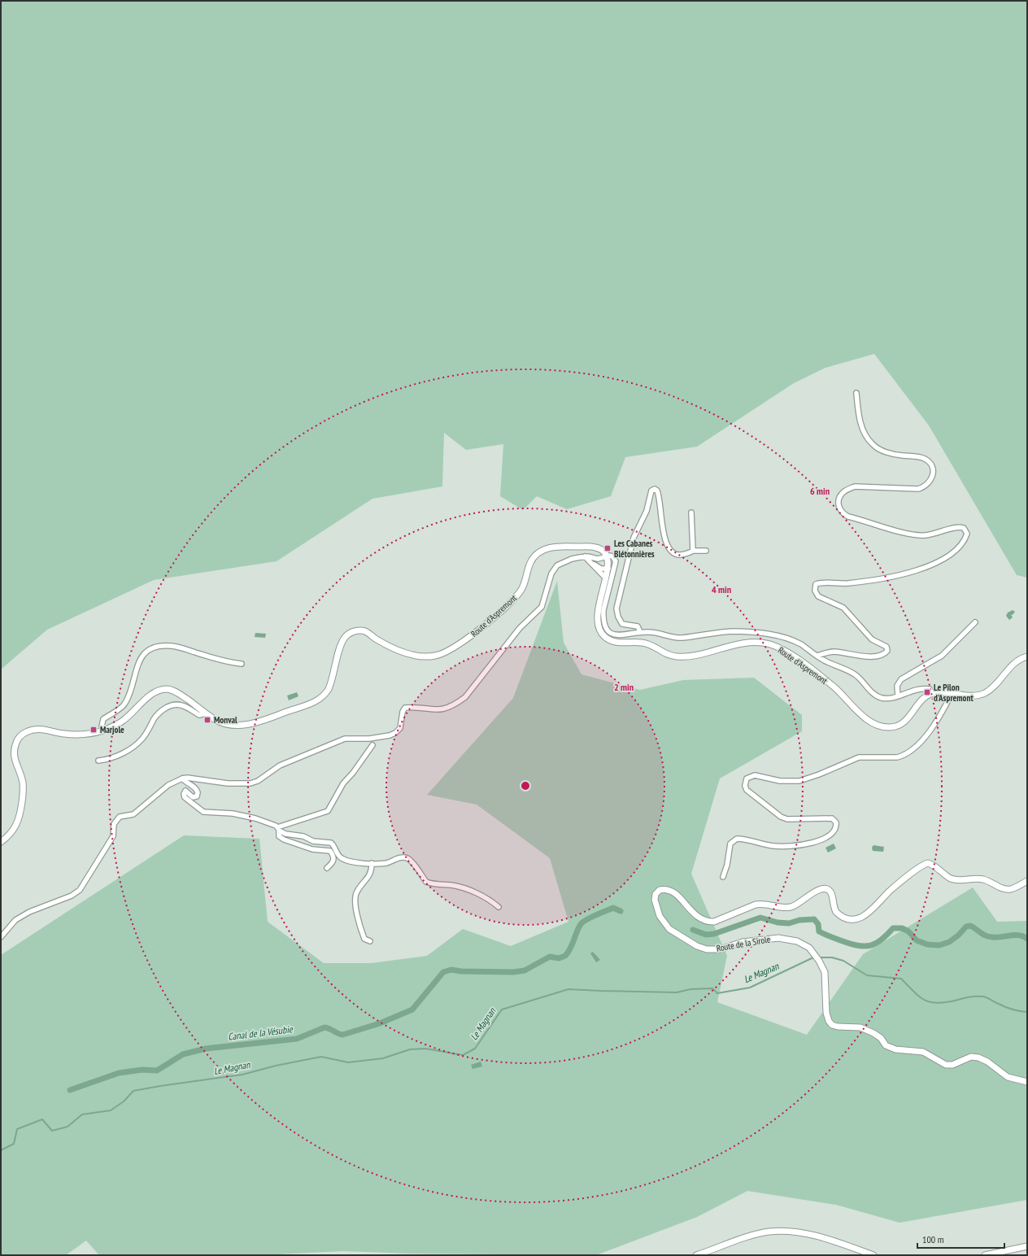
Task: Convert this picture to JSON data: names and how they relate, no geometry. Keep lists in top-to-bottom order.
{
  "streets": {
    "street": ["Route d'Aspremont", "Route de la Sirole"]
  },
  "water": ["Le Magnan", "Canal de la Vésubie"],
  "places": {
    "transit": [
      "Les Cabanes Blétonnières",
      "Le Pilon d'Aspremont",
      "Monval",
      "Marjole"
    ]
  },
  "scale_bar": "100 m",
  "rings": ["6 min", "4 min", "2 min"]
}
